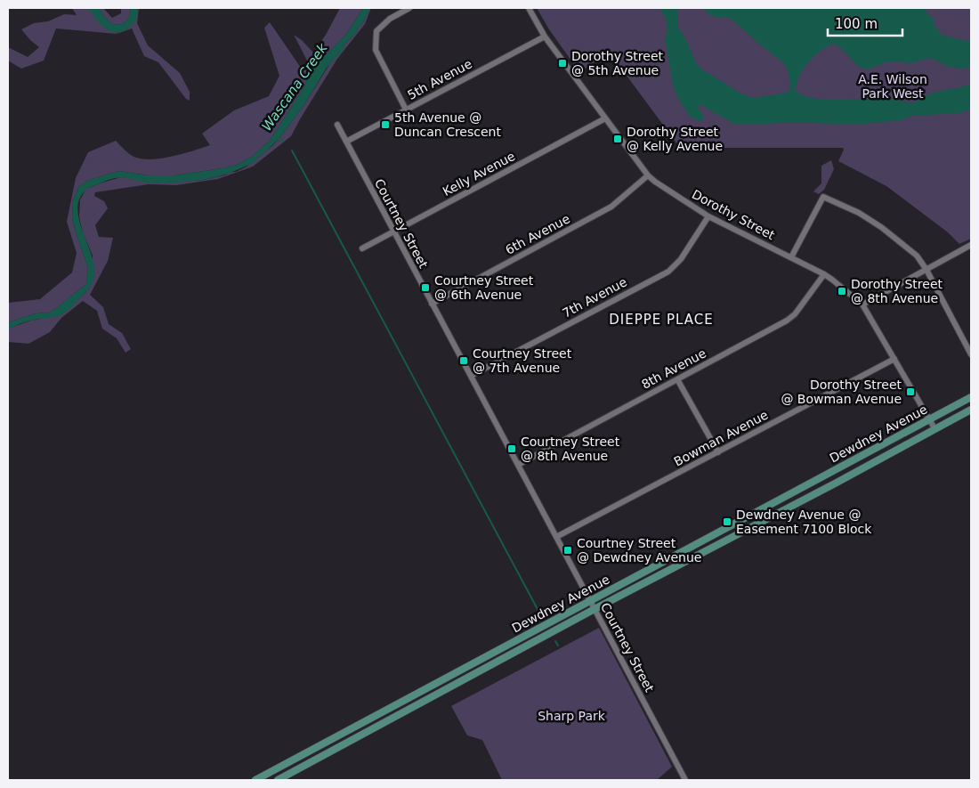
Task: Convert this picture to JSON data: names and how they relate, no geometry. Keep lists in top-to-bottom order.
{
  "streets": {
    "main road": ["Dewdney Avenue"],
    "street": [
      "5th Avenue",
      "Kelly Avenue",
      "Dorothy Street",
      "Courtney Street",
      "6th Avenue",
      "7th Avenue",
      "8th Avenue",
      "Bowman Avenue"
    ]
  },
  "crossings": [
    ["5th Avenue", "Dorothy Street"],
    ["5th Avenue", "Courtney Street"],
    ["Kelly Avenue", "Dorothy Street"],
    ["Kelly Avenue", "Courtney Street"],
    ["Dorothy Street", "6th Avenue"],
    ["Dorothy Street", "7th Avenue"],
    ["Dorothy Street", "8th Avenue"],
    ["Dorothy Street", "Dewdney Avenue"],
    ["Dorothy Street", "Bowman Avenue"],
    ["Courtney Street", "6th Avenue"],
    ["Courtney Street", "7th Avenue"],
    ["Courtney Street", "8th Avenue"],
    ["Courtney Street", "Dewdney Avenue"],
    ["Courtney Street", "Bowman Avenue"]
  ],
  "districts": ["DIEPPE PLACE"],
  "water": ["Wascana Creek"],
  "parks": ["A.E. Wilson Park West", "Sharp Park"],
  "places": {
    "transit": [
      "Dorothy Street @ 5th Avenue",
      "5th Avenue @ Duncan Crescent",
      "Dorothy Street @ Kelly Avenue",
      "Courtney Street @ 6th Avenue",
      "Dorothy Street @ 8th Avenue",
      "Courtney Street @ 7th Avenue",
      "Dorothy Street @ Bowman Avenue",
      "Courtney Street @ 8th Avenue",
      "Dewdney Avenue @ Easement 7100 Block",
      "Courtney Street @ Dewdney Avenue"
    ]
  },
  "scale_bar": "100 m"
}
